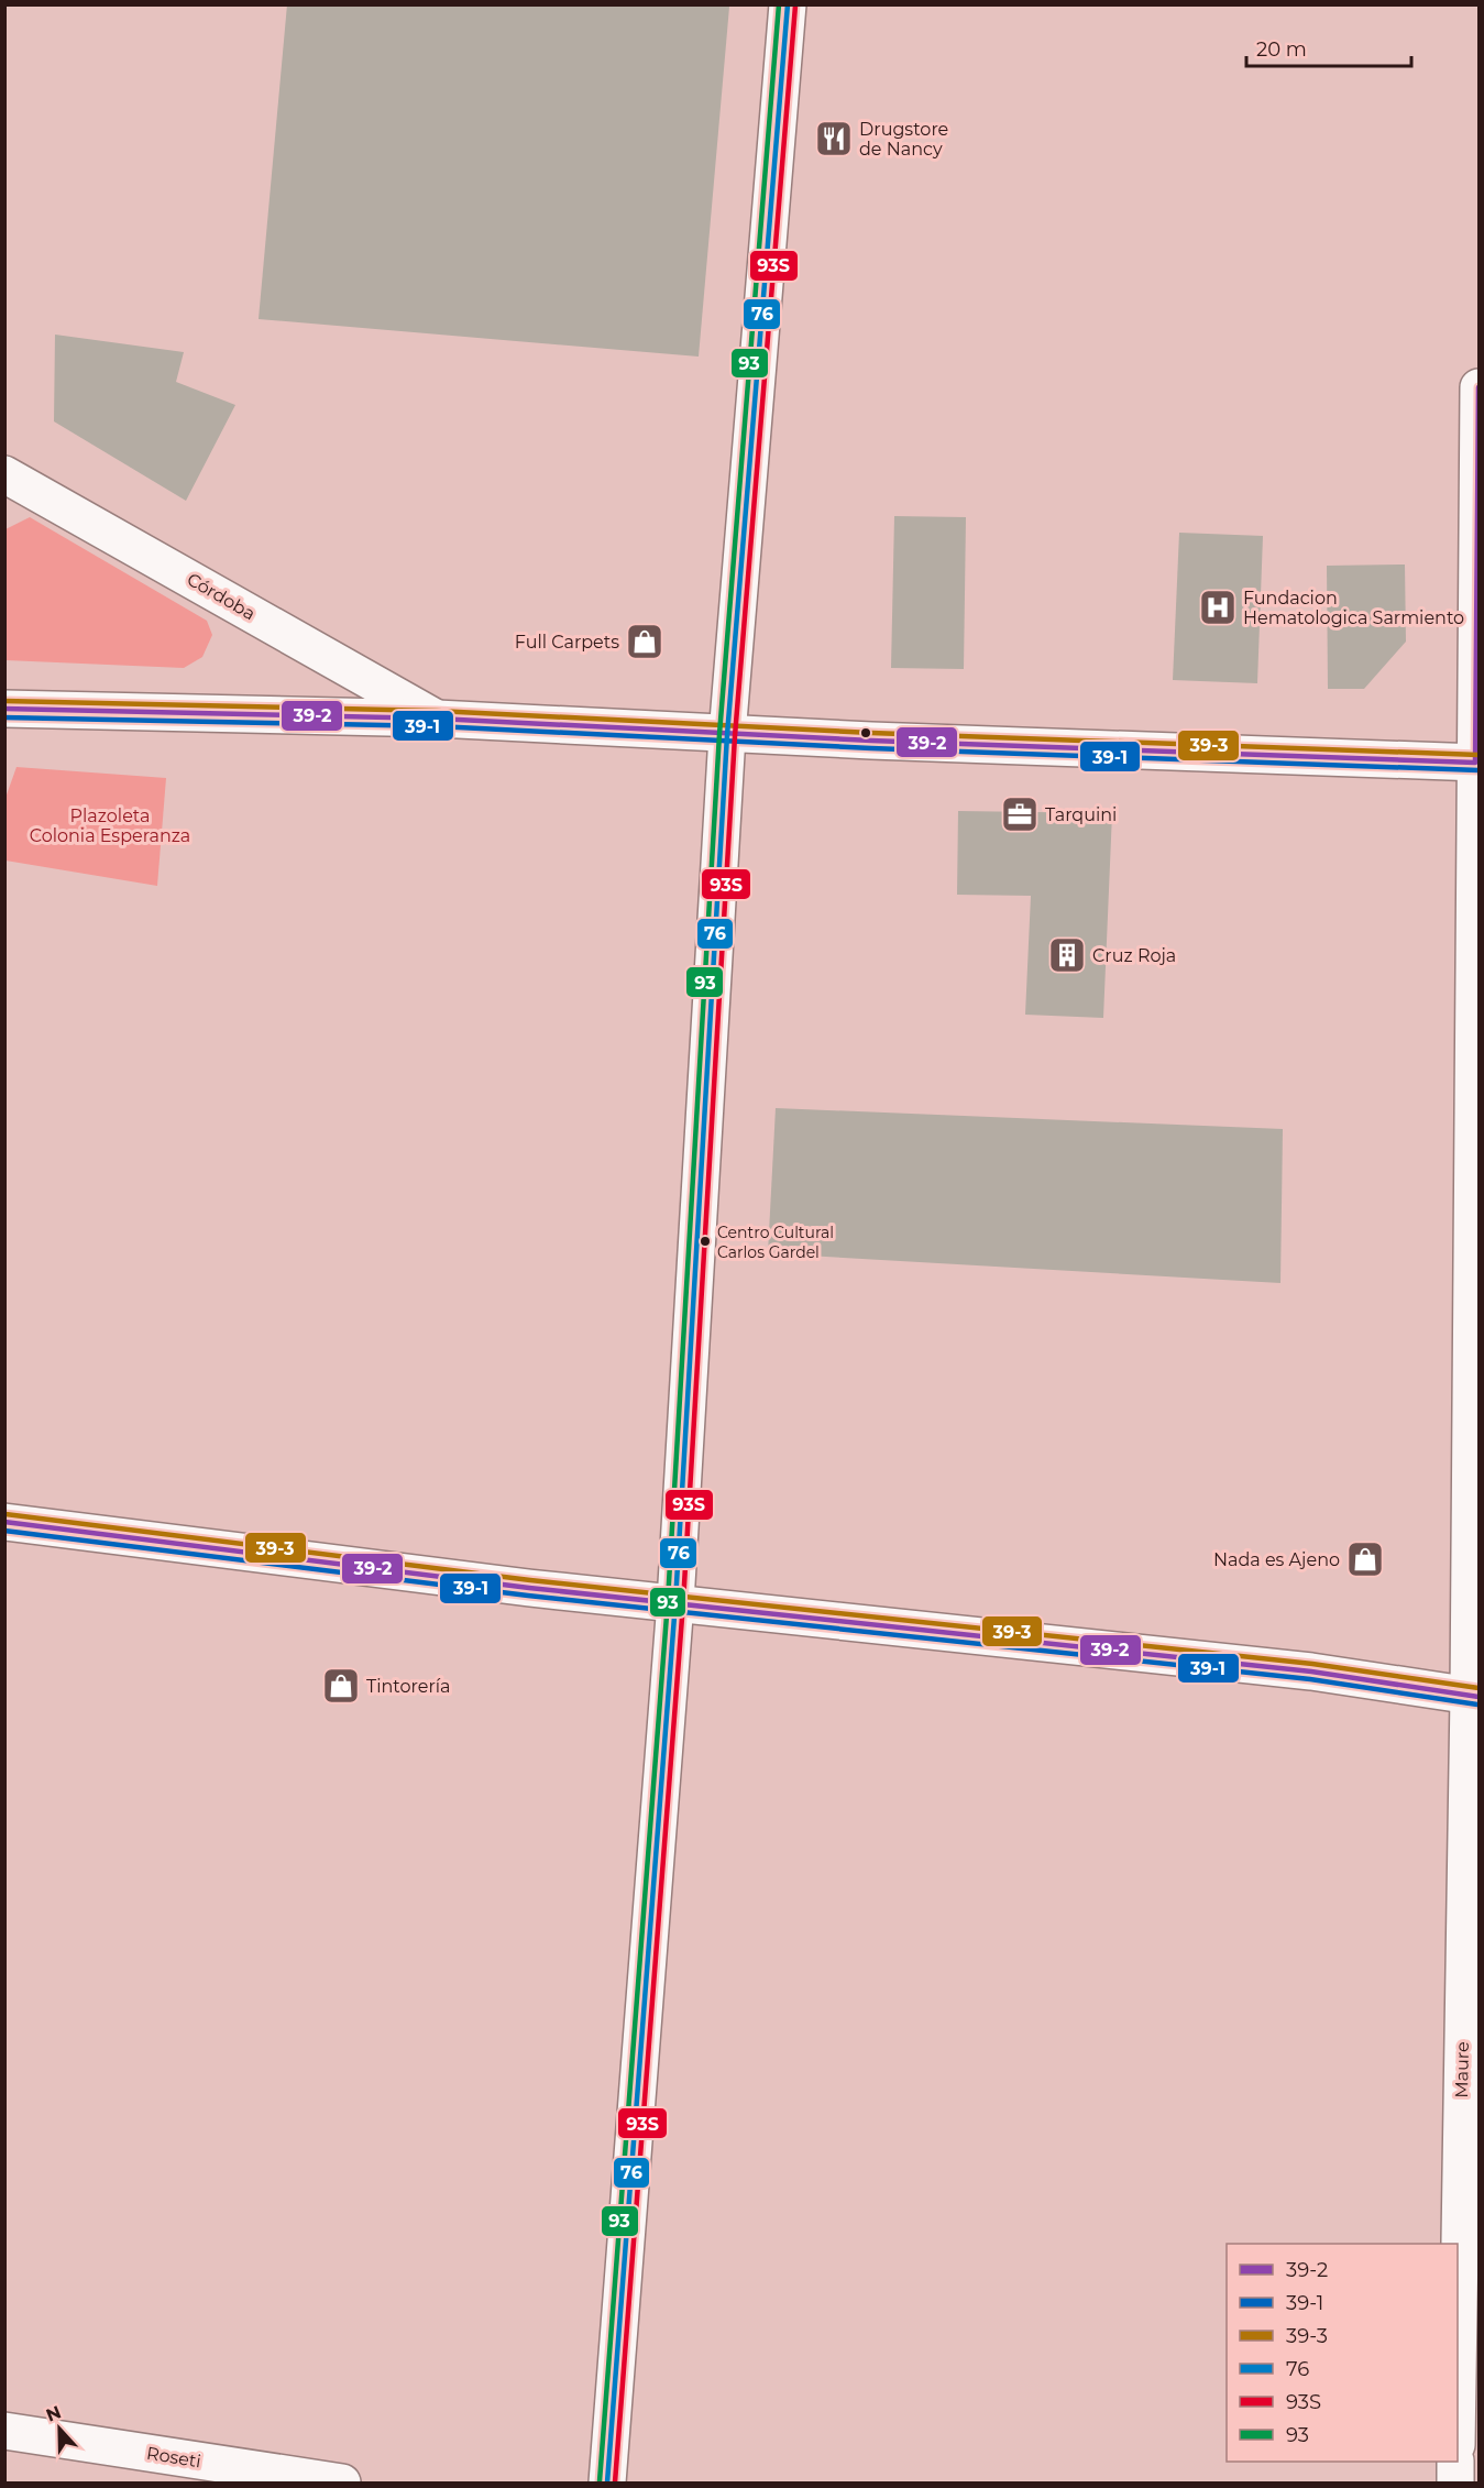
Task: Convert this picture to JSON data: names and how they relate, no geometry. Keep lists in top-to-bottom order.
{
  "streets": {
    "street": ["Córdoba", "Maure", "Roseti"]
  },
  "crossings": [
    ["Córdoba", "Maure"]
  ],
  "parks": ["Plazoleta Colonia Esperanza"],
  "places": {
    "restaurant": ["Drugstore de Nancy"],
    "hospital": ["Fundacion Hematologica Sarmiento"],
    "shop": ["Full Carpets", "Nada es Ajeno", "Tintorería"],
    "office": ["Tarquini"],
    "building": ["Cruz Roja"],
    "other": ["Centro Cultural Carlos Gardel"]
  },
  "lines": [
    "transit line 76",
    "transit line 93",
    "transit line 93S",
    "transit line 39-2",
    "transit line 39-3",
    "transit line 39-1"
  ],
  "legend": [
    "39-2",
    "39-1",
    "39-3",
    "76",
    "93S",
    "93"
  ],
  "scale_bar": "20 m",
  "north": "top"
}
